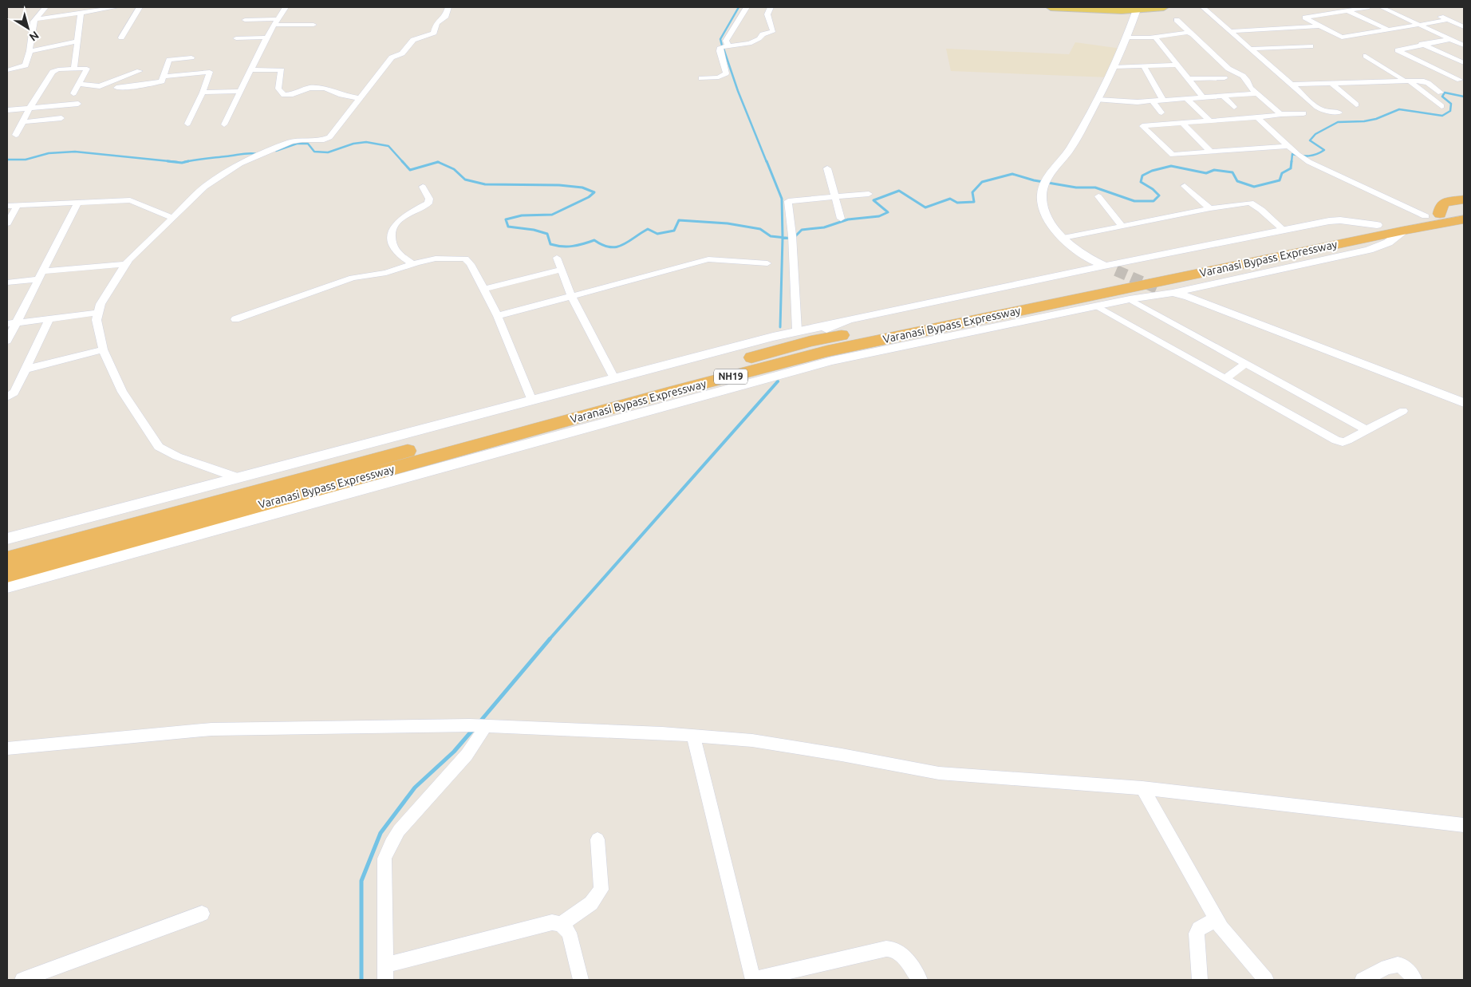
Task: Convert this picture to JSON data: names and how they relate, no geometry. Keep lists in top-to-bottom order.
{
  "streets": {
    "highway": ["Varanasi Bypass Expressway", "NH19"]
  },
  "north": "bottom right"
}
